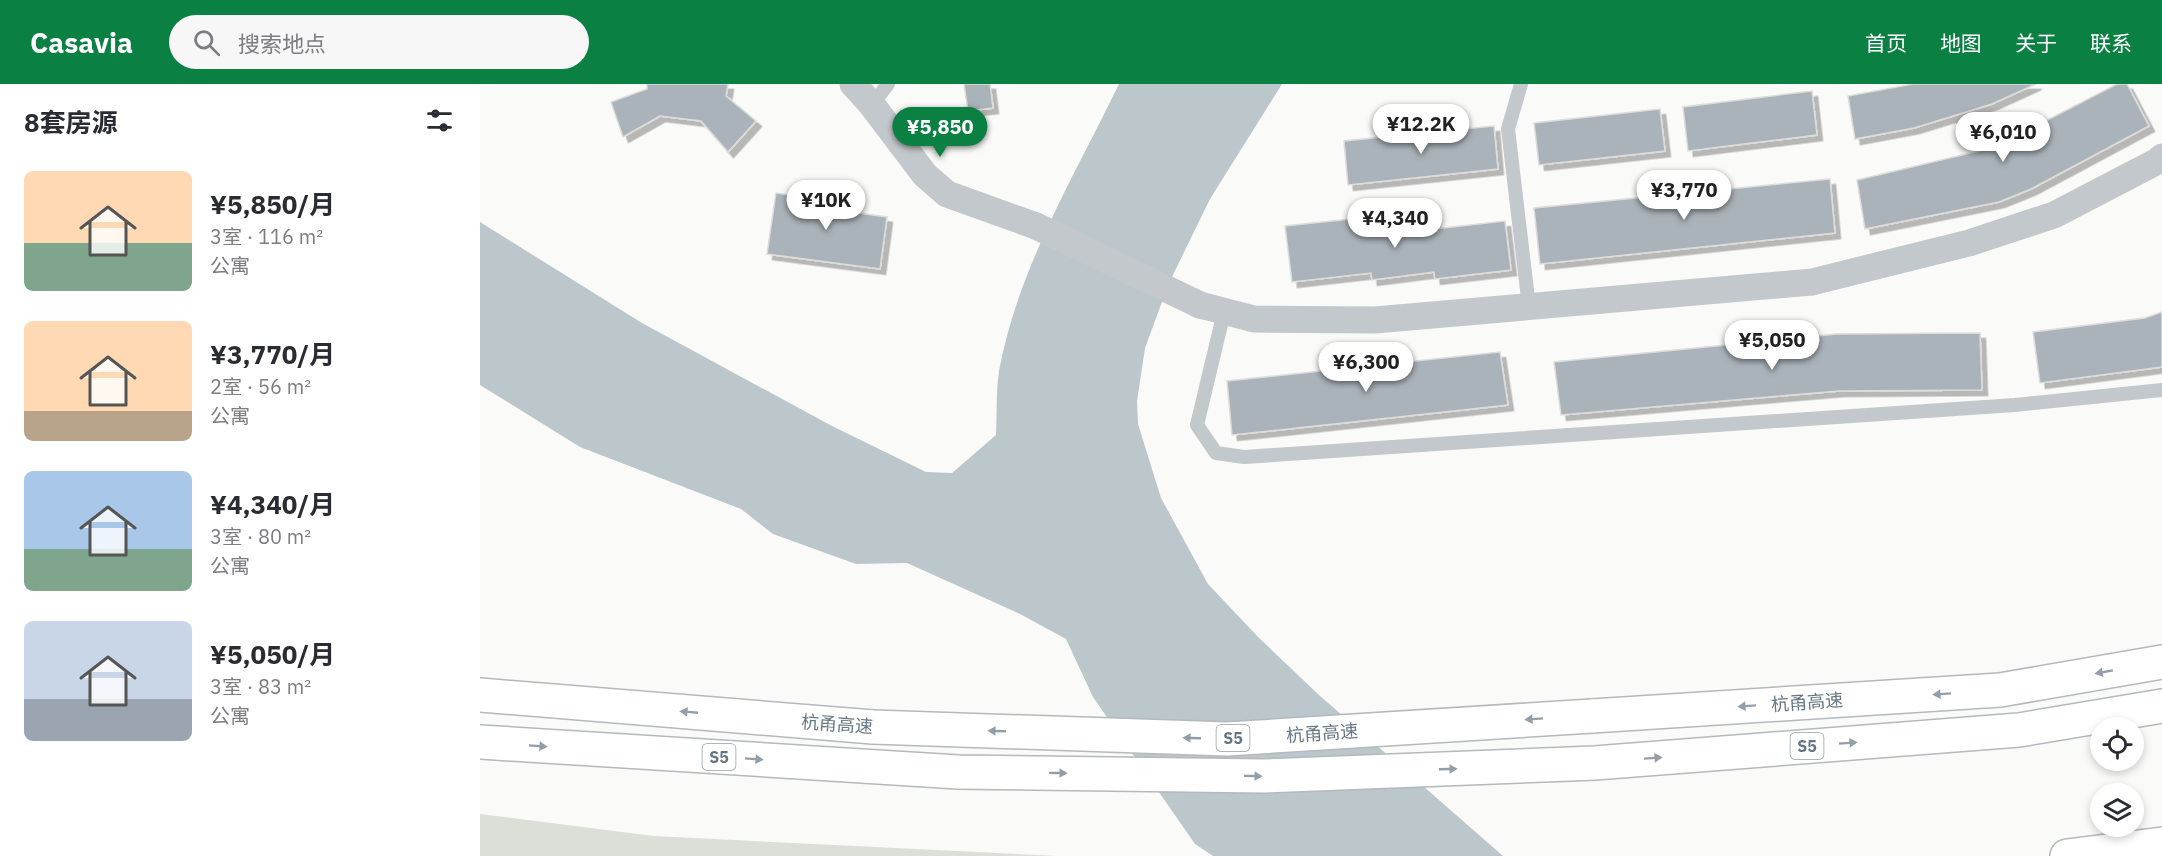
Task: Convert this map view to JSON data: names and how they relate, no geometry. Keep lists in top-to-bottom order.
{
  "streets": {
    "main road": ["杭甬高速", "S5"]
  },
  "page": {
    "header": "Casavia",
    "search": "搜索地点",
    "nav": [
      "首页",
      "地图",
      "关于",
      "联系"
    ],
    "heading": "8套房源",
    "price": [
      "¥12.2K",
      "¥5,850",
      "¥6,010",
      "¥3,770",
      "¥10K",
      "¥4,340",
      "¥5,050",
      "¥6,300"
    ],
    "list": [
      {
        "name": "¥5,850/月",
        "note": "3室 · 116 m² · 公寓"
      },
      {
        "name": "¥3,770/月",
        "note": "2室 · 56 m² · 公寓"
      },
      {
        "name": "¥4,340/月",
        "note": "3室 · 80 m² · 公寓"
      },
      {
        "name": "¥5,050/月",
        "note": "3室 · 83 m² · 公寓"
      }
    ]
  }
}
